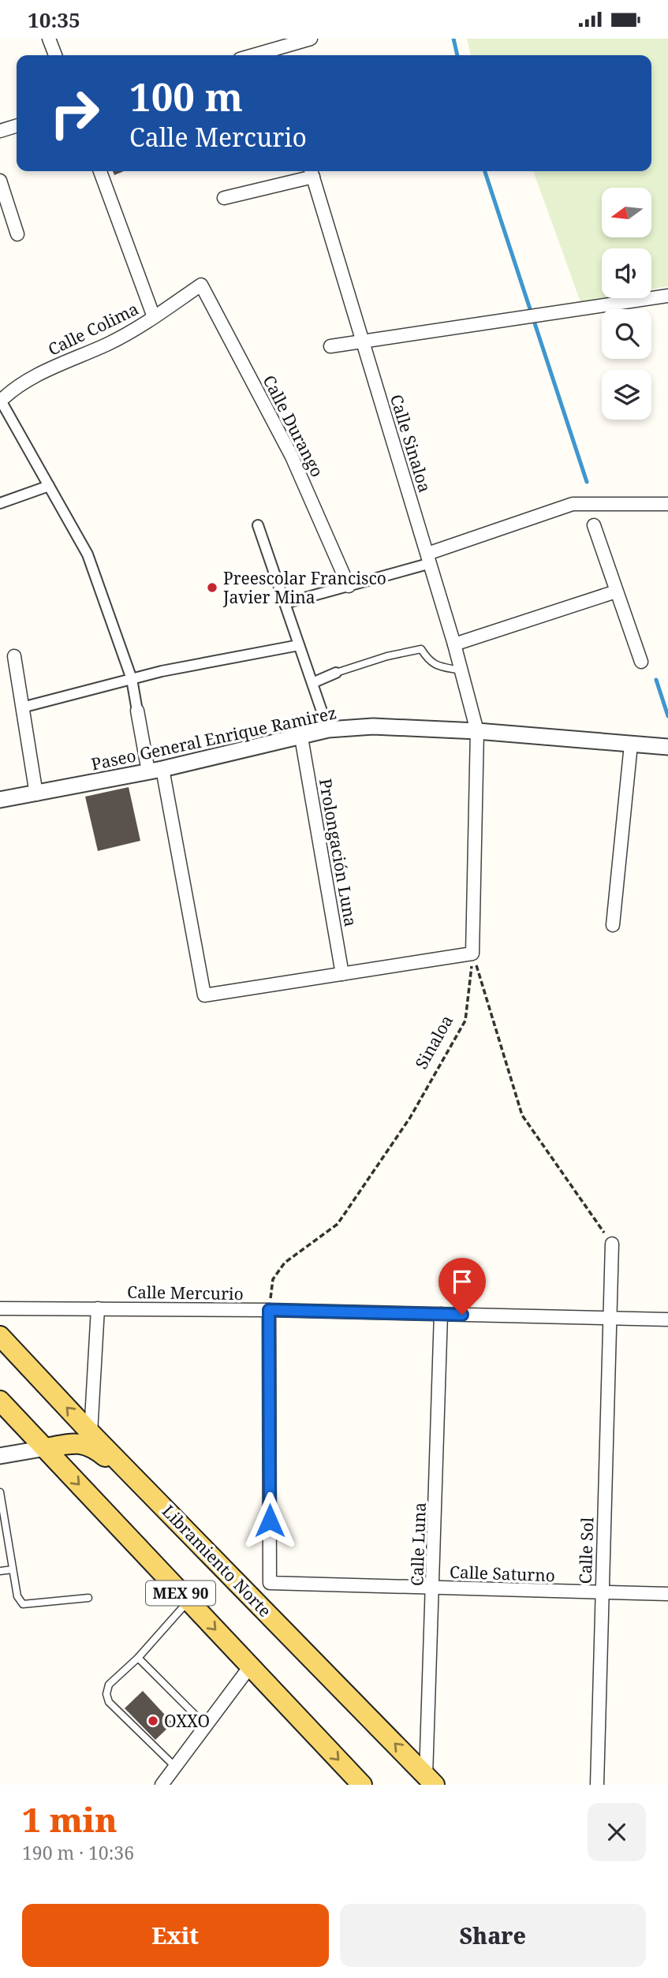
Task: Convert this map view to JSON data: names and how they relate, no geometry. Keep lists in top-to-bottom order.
{
  "streets": {
    "main road": ["Libramiento Norte", "MEX 90"],
    "street": [
      "Calle Colima",
      "Calle Durango",
      "Calle Sinaloa",
      "Paseo General Enrique Ramirez",
      "Prolongación Luna",
      "Calle Mercurio",
      "Calle Luna",
      "Calle Sol",
      "Calle Saturno"
    ],
    "path": ["Sinaloa"]
  },
  "crossings": [
    ["Calle Colima", "Calle Durango"],
    ["Calle Sinaloa", "Paseo General Enrique Ramirez"],
    ["Paseo General Enrique Ramirez", "Prolongación Luna"],
    ["Sinaloa", "Calle Mercurio"],
    ["Sinaloa", "Calle Saturno"],
    ["Calle Mercurio", "Calle Luna"],
    ["Calle Mercurio", "Calle Sol"],
    ["Calle Mercurio", "Calle Saturno"],
    ["Calle Luna", "Libramiento Norte"],
    ["Calle Luna", "Calle Saturno"],
    ["Calle Sol", "Calle Saturno"]
  ],
  "places": ["Preescolar Francisco Javier Mina", "OXXO"],
  "north": "left",
  "page": {
    "status": "10:35",
    "turn": ["100 m", "Calle Mercurio"],
    "heading": ["1 min", "190 m · 10:36"],
    "buttons": ["Exit", "Share"]
  }
}
